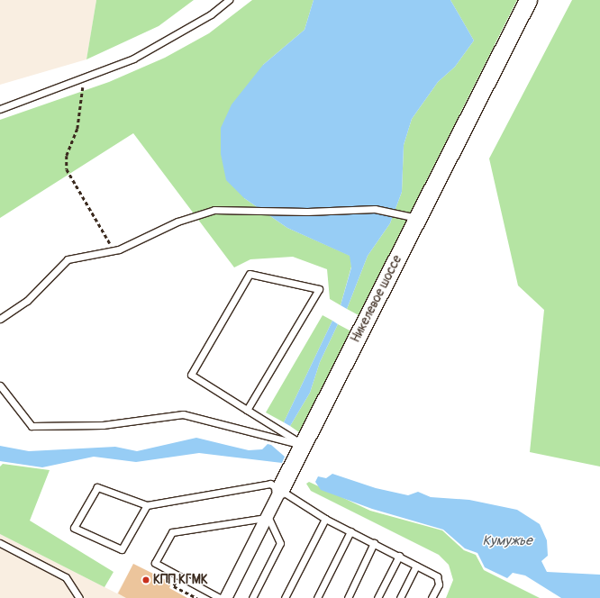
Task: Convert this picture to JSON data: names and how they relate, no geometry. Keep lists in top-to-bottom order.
{
  "streets": {
    "street": ["Никелевое шоссе"]
  },
  "water": ["Кумужье"],
  "places": ["КПП КГМК"]
}
